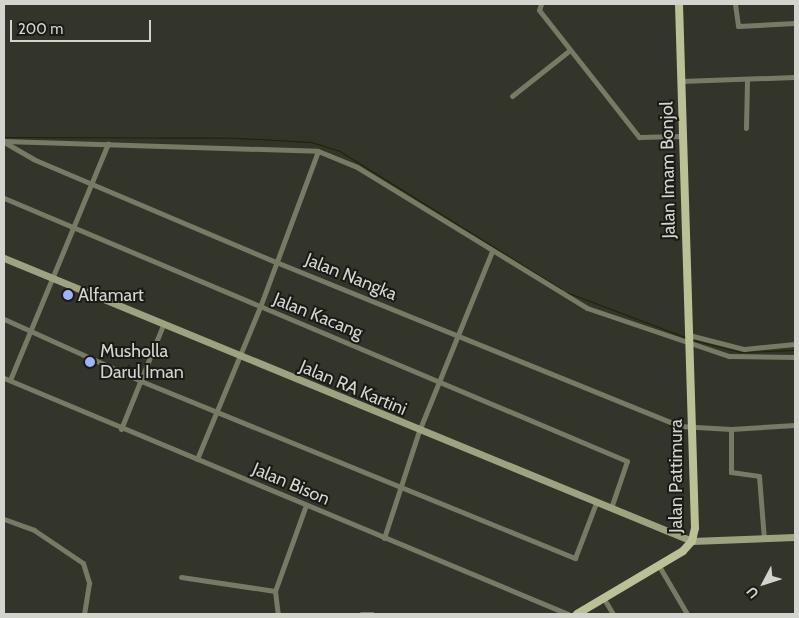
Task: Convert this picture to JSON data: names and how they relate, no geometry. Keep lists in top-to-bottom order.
{
  "streets": {
    "main road": ["Jalan Imam Bonjol", "Jalan RA Kartini", "Jalan Pattimura"],
    "street": ["Jalan Nangka", "Jalan Kacang", "Jalan Bison"]
  },
  "crossings": [
    ["Jalan Imam Bonjol", "Jalan Pattimura"],
    ["Jalan Nangka", "Jalan Pattimura"],
    ["Jalan Kacang", "Jalan RA Kartini"],
    ["Jalan RA Kartini", "Jalan Pattimura"]
  ],
  "places": ["Alfamart", "Musholla Darul Iman"],
  "scale_bar": "200 m",
  "north": "bottom left"
}
